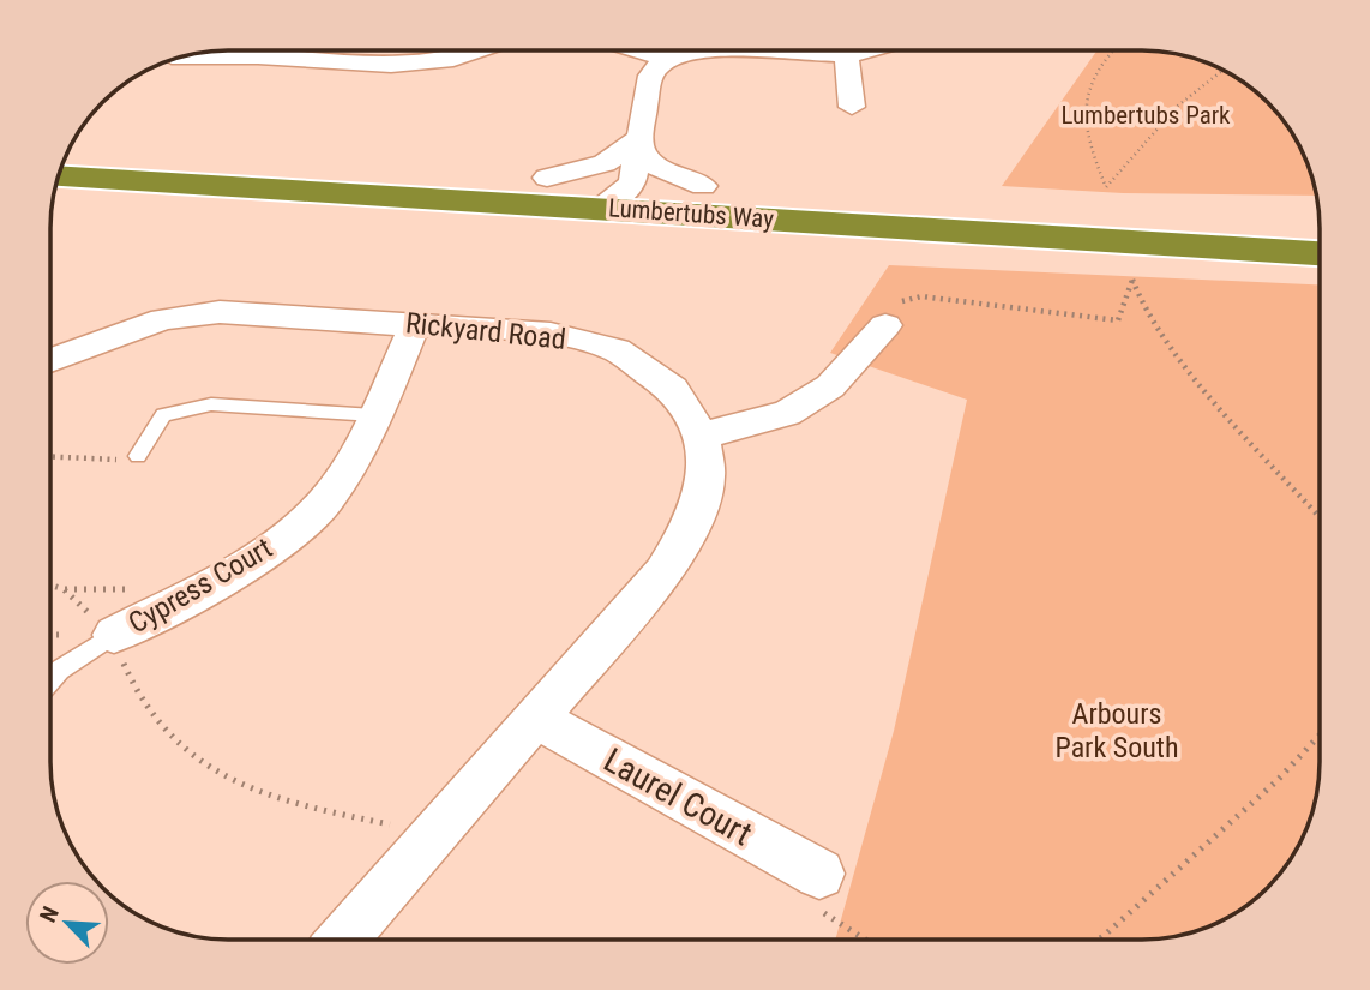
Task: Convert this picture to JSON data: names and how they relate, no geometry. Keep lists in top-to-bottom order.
{
  "streets": {
    "highway": ["Lumbertubs Way"],
    "street": ["Rickyard Road", "Cypress Court", "Laurel Court"]
  },
  "crossings": [
    ["Rickyard Road", "Cypress Court"],
    ["Rickyard Road", "Laurel Court"]
  ],
  "parks": ["Lumbertubs Park", "Arbours Park South"],
  "north": "top left"
}
